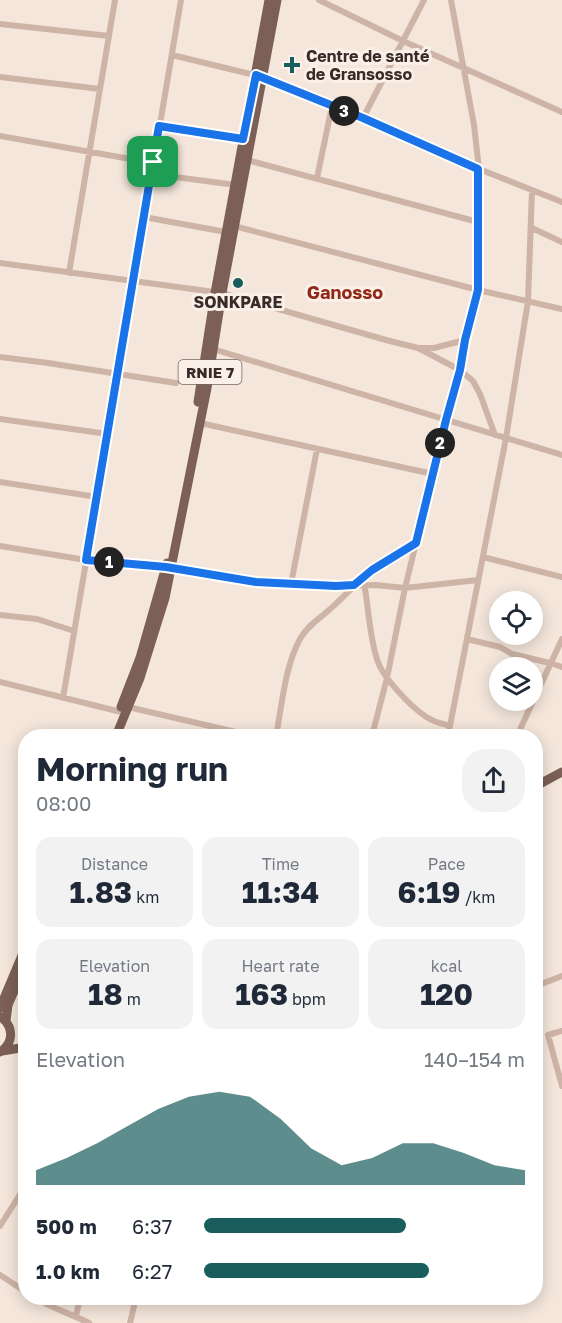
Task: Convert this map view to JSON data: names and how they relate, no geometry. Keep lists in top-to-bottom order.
{
  "streets": {
    "main road": ["RNIE 7"]
  },
  "districts": ["Ganosso"],
  "places": {
    "health": ["Centre de santé de Gransosso"],
    "other": ["SONKPARE"]
  },
  "page": {
    "pins": ["3", "2", "1"],
    "heading": ["Morning run", "08:00"],
    "stats": [
      ["Distance", "1.83 km"],
      ["Time", "11:34"],
      ["Pace", "6:19 /km"],
      ["Elevation", "18 m"],
      ["Heart rate", "163 bpm"],
      ["kcal", "120"]
    ],
    "chart": ["Elevation", "140–154 m"],
    "list": [
      {
        "name": "500 m",
        "note": "6:37"
      },
      {
        "name": "1.0 km",
        "note": "6:27"
      }
    ]
  }
}
